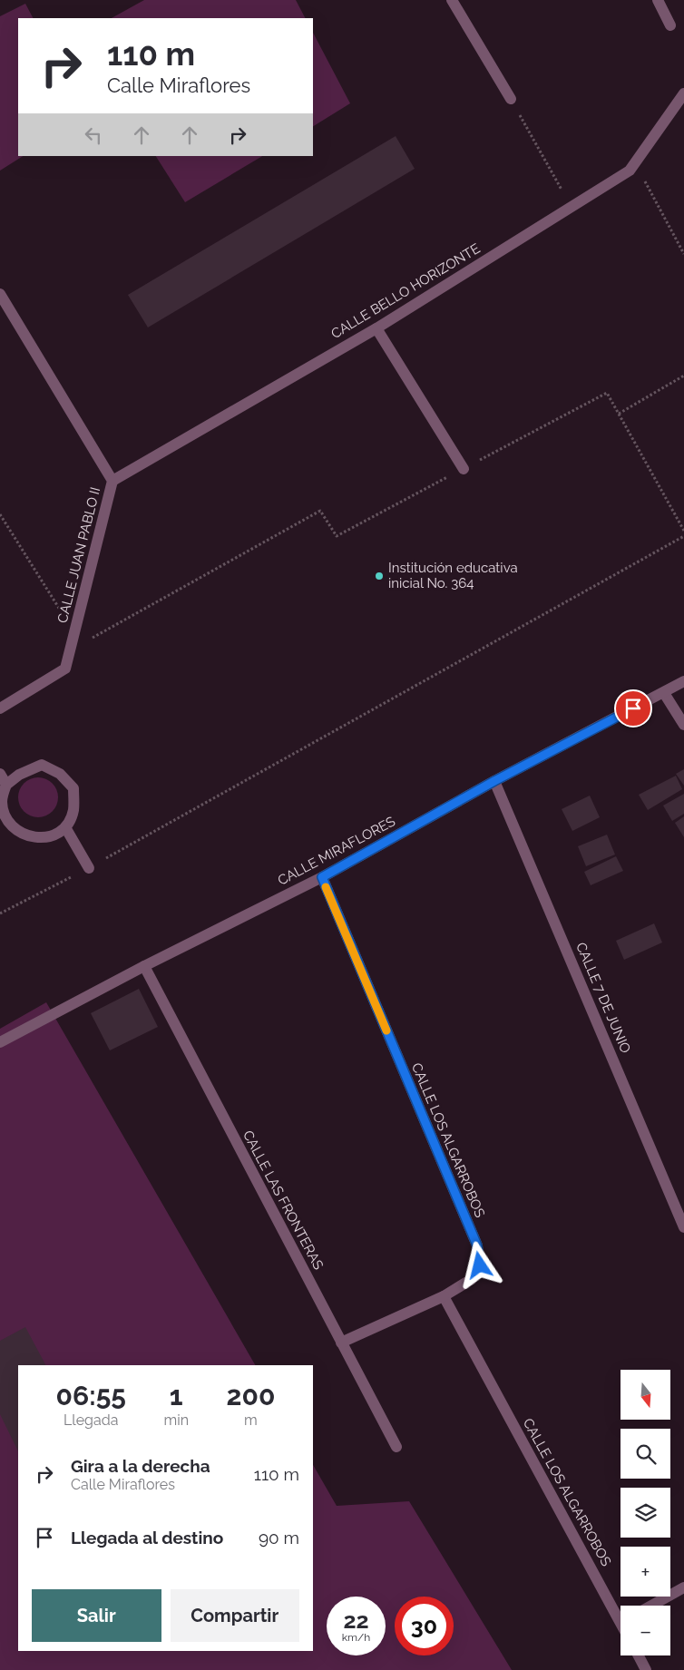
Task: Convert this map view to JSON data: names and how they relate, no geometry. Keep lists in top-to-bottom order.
{
  "streets": {
    "street": [
      "CALLE BELLO HORIZONTE",
      "CALLE JUAN PABLO II",
      "CALLE MIRAFLORES",
      "CALLE 7 DE JUNIO",
      "CALLE LOS ALGARROBOS",
      "CALLE LAS FRONTERAS"
    ]
  },
  "crossings": [
    ["CALLE BELLO HORIZONTE", "CALLE JUAN PABLO II"],
    ["CALLE MIRAFLORES", "CALLE 7 DE JUNIO"],
    ["CALLE MIRAFLORES", "CALLE LOS ALGARROBOS"],
    ["CALLE MIRAFLORES", "CALLE LAS FRONTERAS"]
  ],
  "places": ["Institución educativa inicial No. 364"],
  "north": "bottom",
  "page": {
    "turn": ["110 m", "Calle Miraflores"],
    "eta": [
      "06:55",
      "Llegada",
      "1",
      "min",
      "200",
      "m"
    ],
    "map_buttons": ["+", "−"],
    "list": [
      {
        "name": "Gira a la derecha",
        "note": "Calle Miraflores",
        "value": "110 m"
      },
      {
        "name": "Llegada al destino",
        "value": "90 m"
      }
    ],
    "buttons": ["Salir", "Compartir"],
    "speed": "22 km/h",
    "limit": "30"
  }
}
